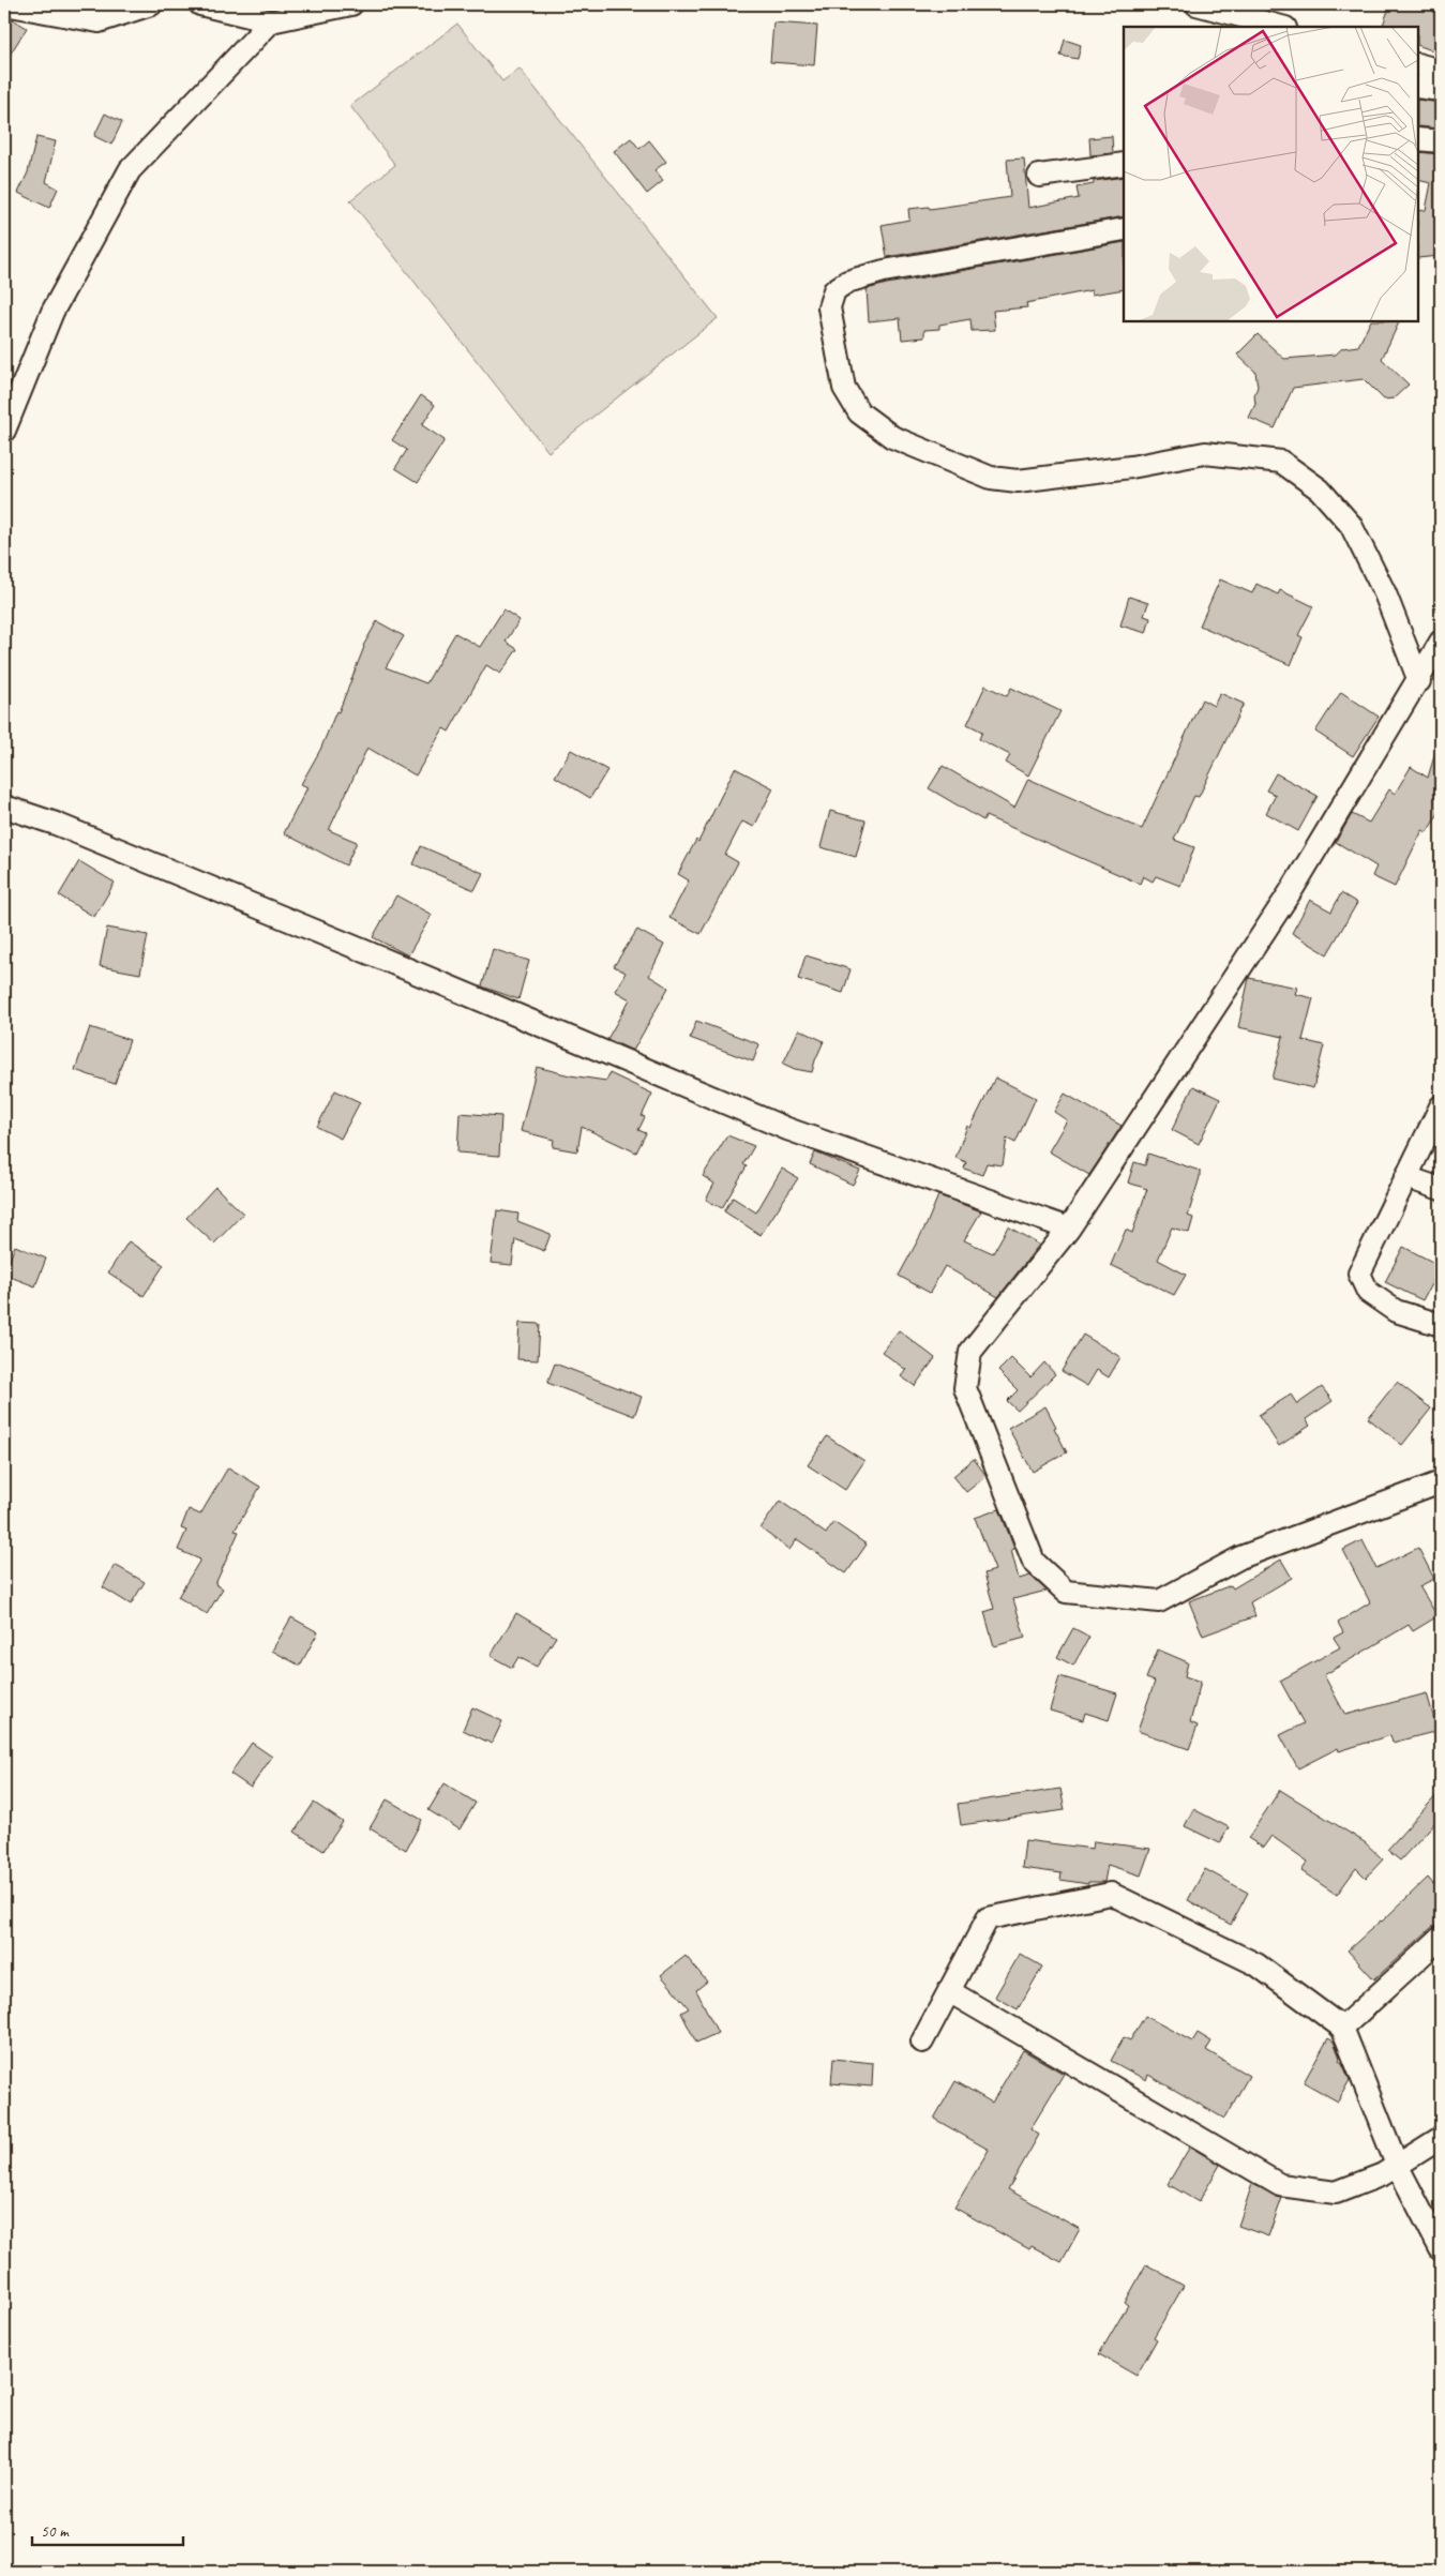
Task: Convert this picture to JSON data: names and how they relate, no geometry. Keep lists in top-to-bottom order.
{
  "scale_bar": "50 m"
}
